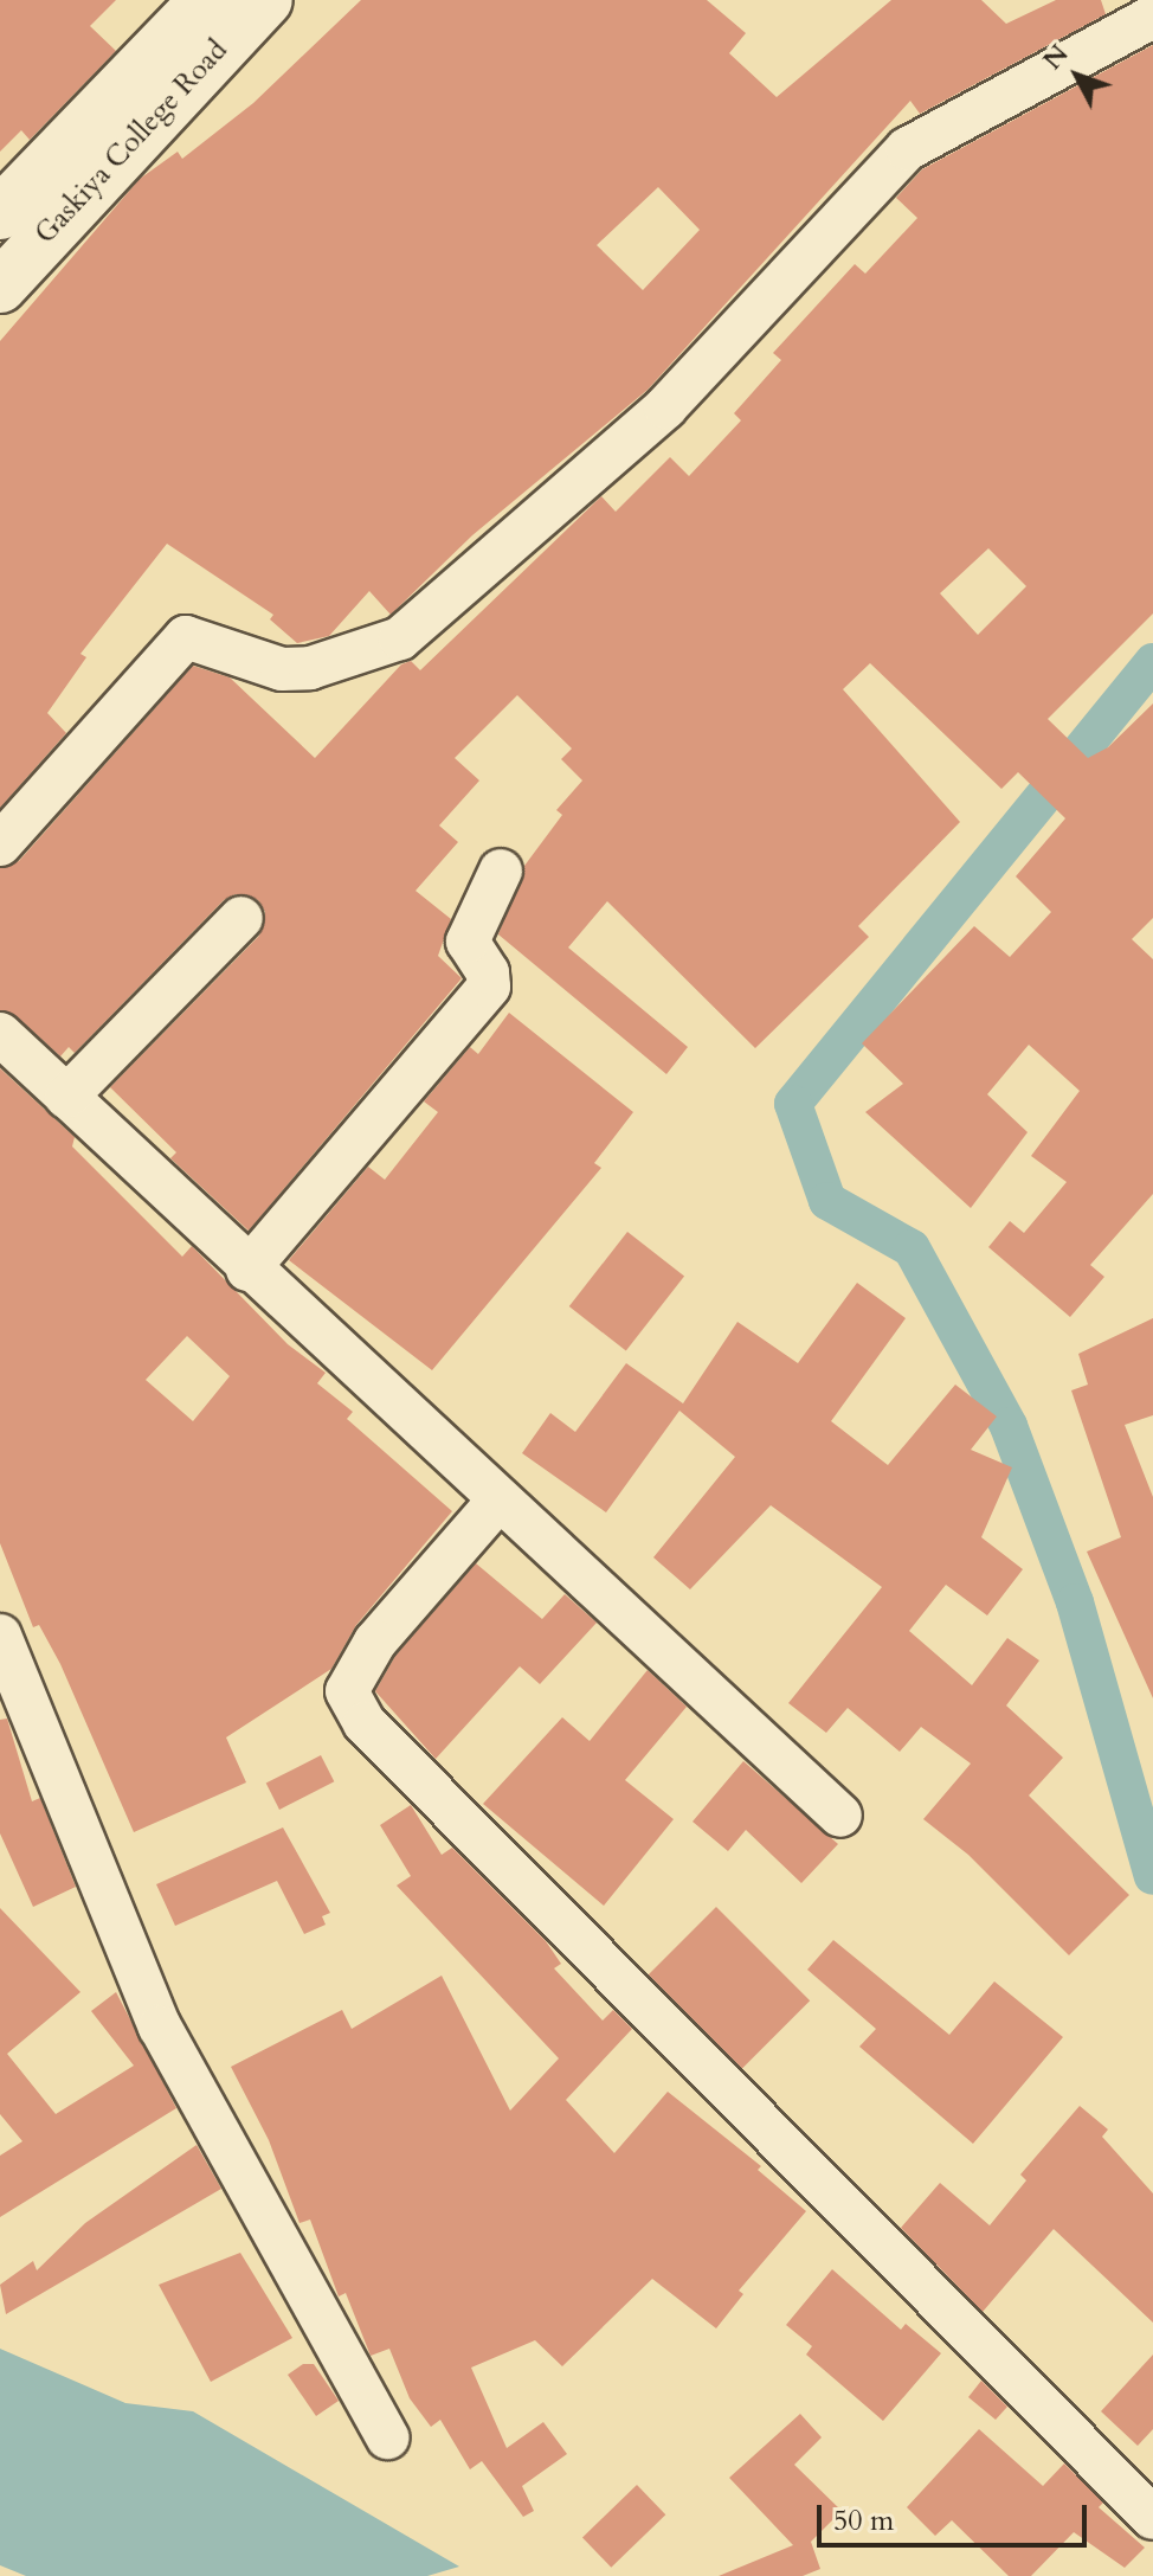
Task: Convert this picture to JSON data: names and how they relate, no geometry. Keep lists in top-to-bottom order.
{
  "streets": {
    "main road": ["Gaskiya College Road"]
  },
  "scale_bar": "50 m",
  "north": "top left"
}
